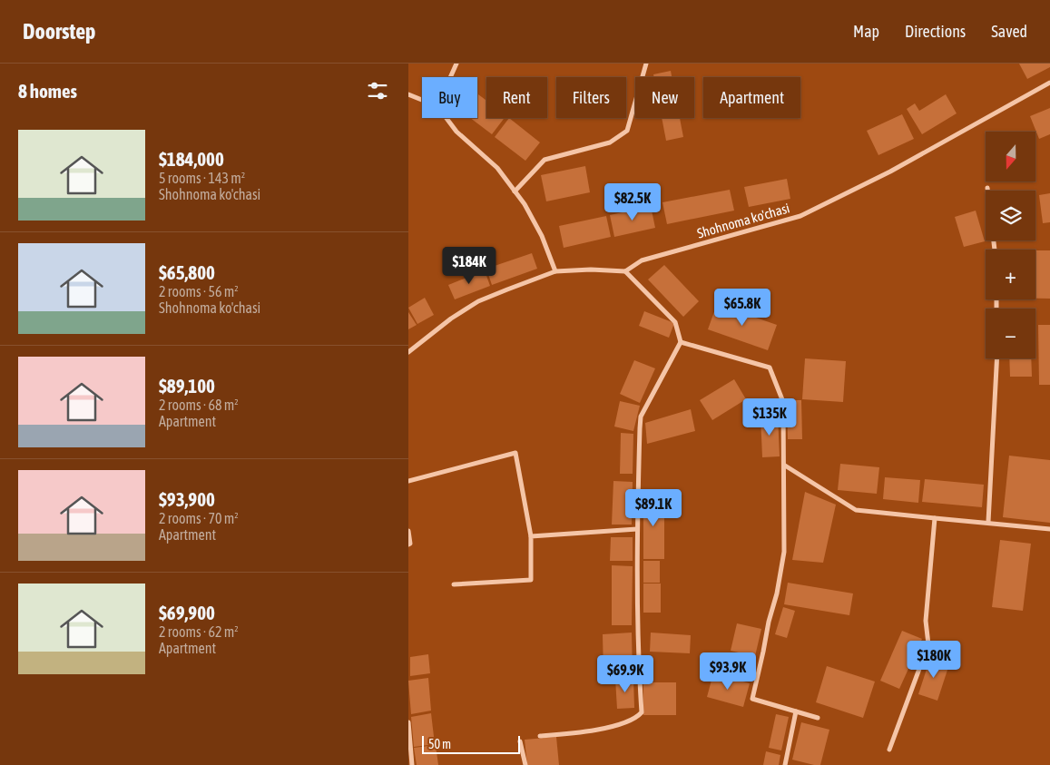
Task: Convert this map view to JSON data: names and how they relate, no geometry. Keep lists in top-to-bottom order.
{
  "streets": {
    "street": ["Shohnoma ko'chasi"]
  },
  "scale_bar": "50 m",
  "north": "bottom",
  "page": {
    "header": "Doorstep",
    "nav": ["Map", "Directions", "Saved"],
    "heading": "8 homes",
    "chip": [
      "Buy",
      "Rent",
      "Filters",
      "New",
      "Apartment"
    ],
    "list": [
      {
        "name": "$184,000",
        "note": "5 rooms · 143 m² · Shohnoma ko'chasi"
      },
      {
        "name": "$65,800",
        "note": "2 rooms · 56 m² · Shohnoma ko'chasi"
      },
      {
        "name": "$89,100",
        "note": "2 rooms · 68 m² · Apartment"
      },
      {
        "name": "$93,900",
        "note": "2 rooms · 70 m² · Apartment"
      },
      {
        "name": "$69,900",
        "note": "2 rooms · 62 m² · Apartment"
      }
    ],
    "map_buttons": ["+", "−"],
    "price": [
      "$82.5K",
      "$184K",
      "$65.8K",
      "$135K",
      "$89.1K",
      "$180K",
      "$93.9K",
      "$69.9K"
    ],
    "scale": "50 m"
  }
}
